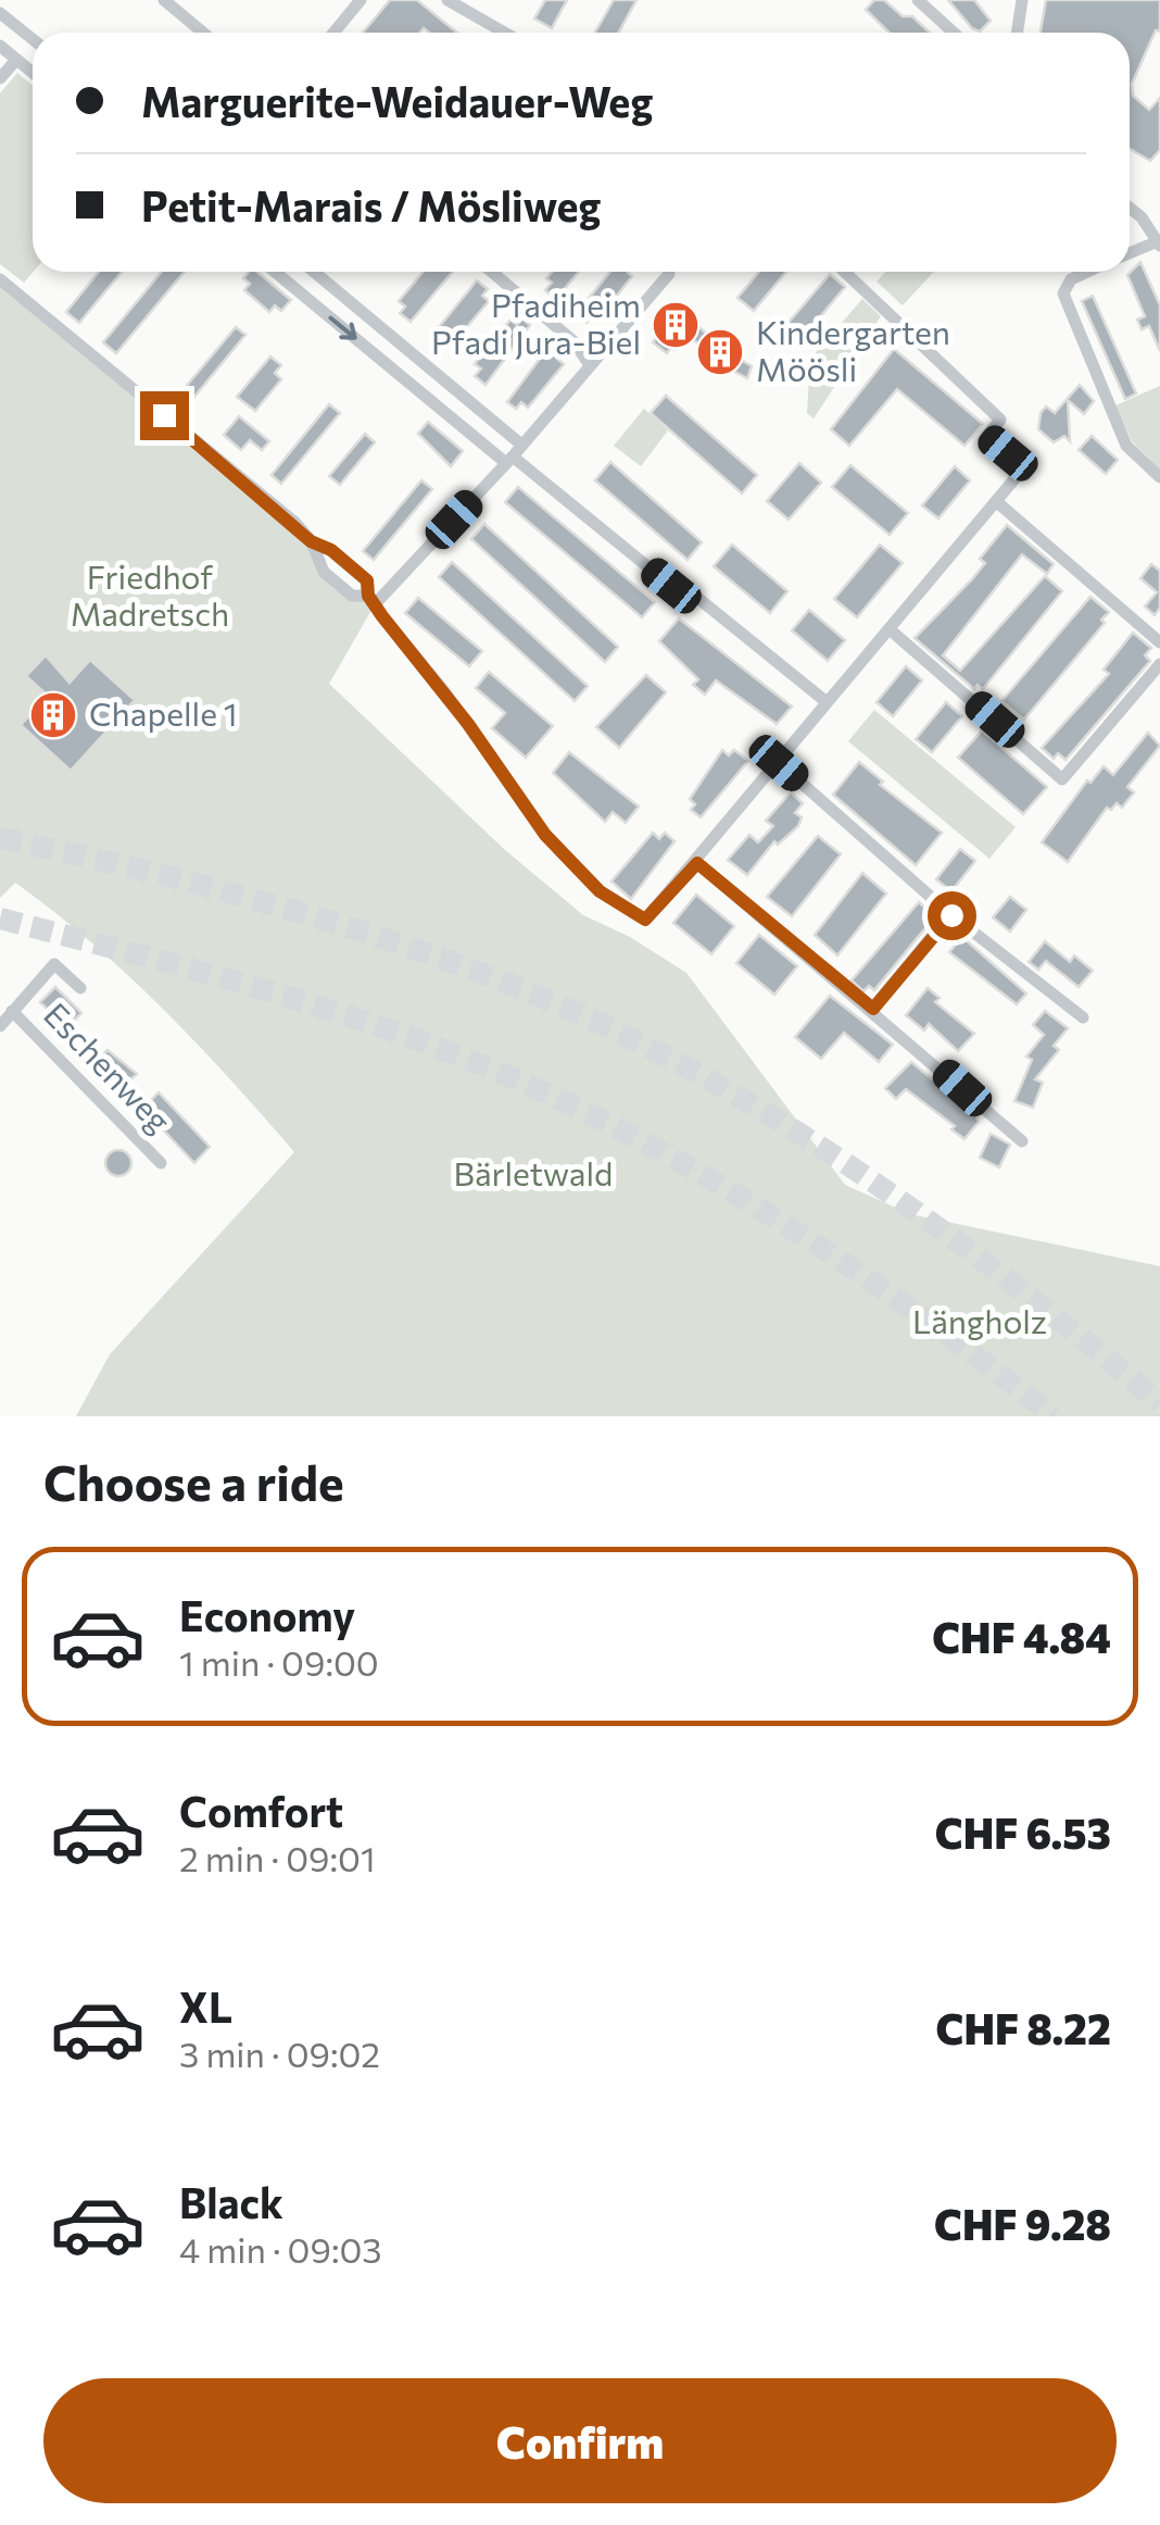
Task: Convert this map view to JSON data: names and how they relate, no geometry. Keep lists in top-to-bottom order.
{
  "streets": {
    "street": ["Eschenweg"]
  },
  "parks": ["Friedhof Madretsch", "Bärletwald", "Längholz"],
  "places": {
    "building": ["Pfadiheim Pfadi Jura-Biel", "Kindergarten Möösli", "Chapelle 1"]
  },
  "page": {
    "banner": ["Marguerite-Weidauer-Weg", "Petit-Marais / Mösliweg"],
    "heading": "Choose a ride",
    "list": [
      {
        "name": "Economy",
        "note": "1 min · 09:00",
        "value": "CHF 4.84"
      },
      {
        "name": "Comfort",
        "note": "2 min · 09:01",
        "value": "CHF 6.53"
      },
      {
        "name": "XL",
        "note": "3 min · 09:02",
        "value": "CHF 8.22"
      },
      {
        "name": "Black",
        "note": "4 min · 09:03",
        "value": "CHF 9.28"
      }
    ],
    "buttons": "Confirm"
  }
}
